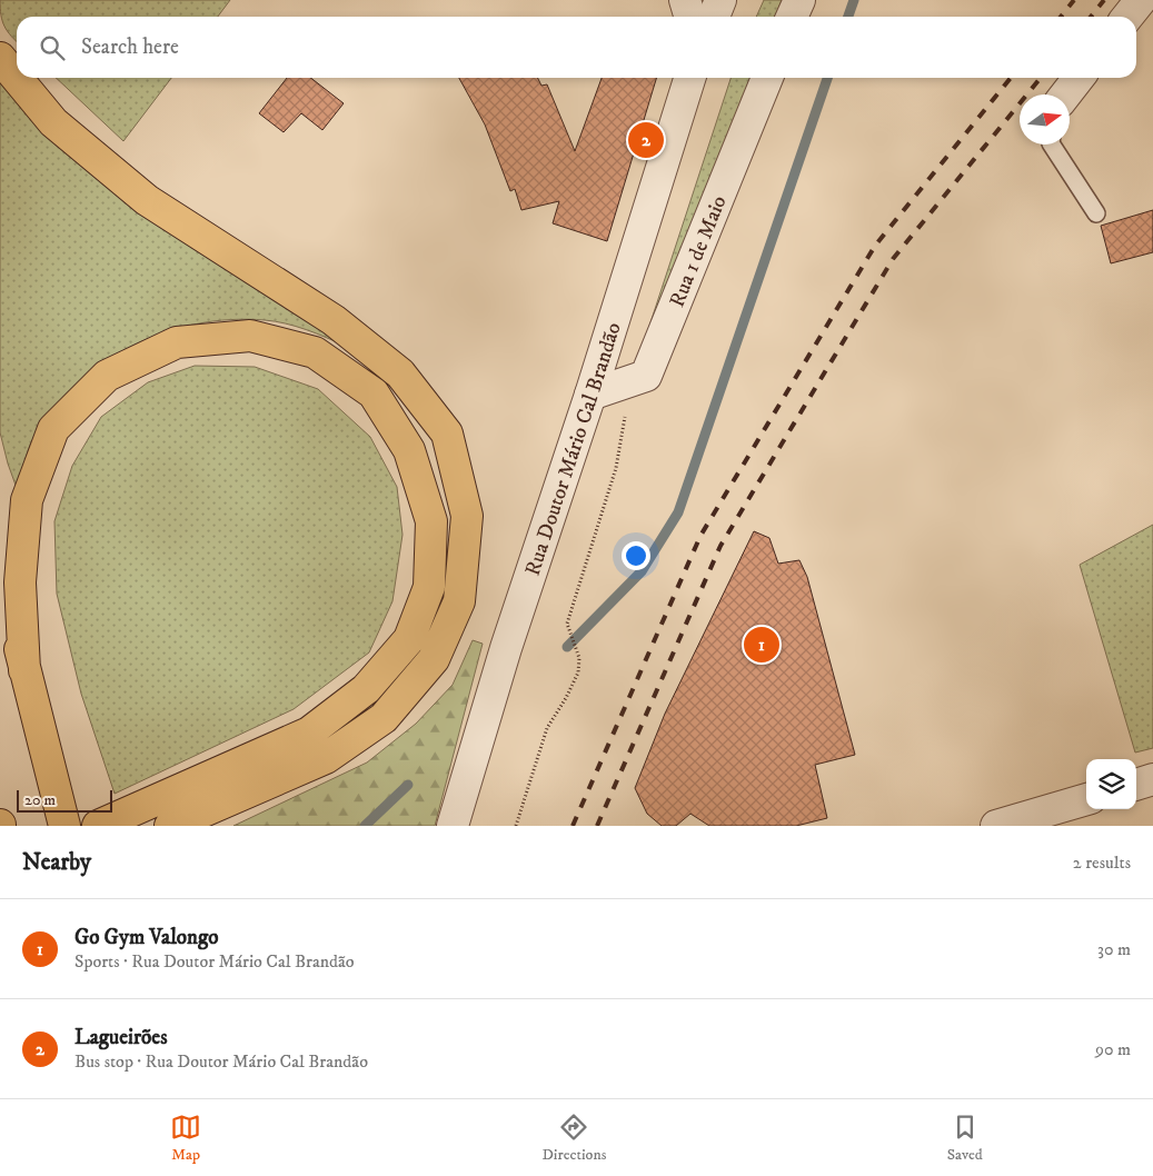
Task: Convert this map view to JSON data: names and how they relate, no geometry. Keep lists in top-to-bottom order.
{
  "streets": {
    "street": ["Rua 1 de Maio", "Rua Doutor Mário Cal Brandão"]
  },
  "crossings": [
    ["Rua 1 de Maio", "Rua Doutor Mário Cal Brandão"]
  ],
  "scale_bar": "20 m",
  "north": "right",
  "page": {
    "search": "Search here",
    "pins": ["2", "1"],
    "scale": "20 m",
    "heading": ["Nearby", "2 results"],
    "list": [
      {
        "mark": "1",
        "name": "Go Gym Valongo",
        "note": "Sports · Rua Doutor Mário Cal Brandão",
        "value": "30 m"
      },
      {
        "mark": "2",
        "name": "Lagueirões",
        "note": "Bus stop · Rua Doutor Mário Cal Brandão",
        "value": "90 m"
      }
    ],
    "nav": ["Map", "Directions", "Saved"]
  }
}
